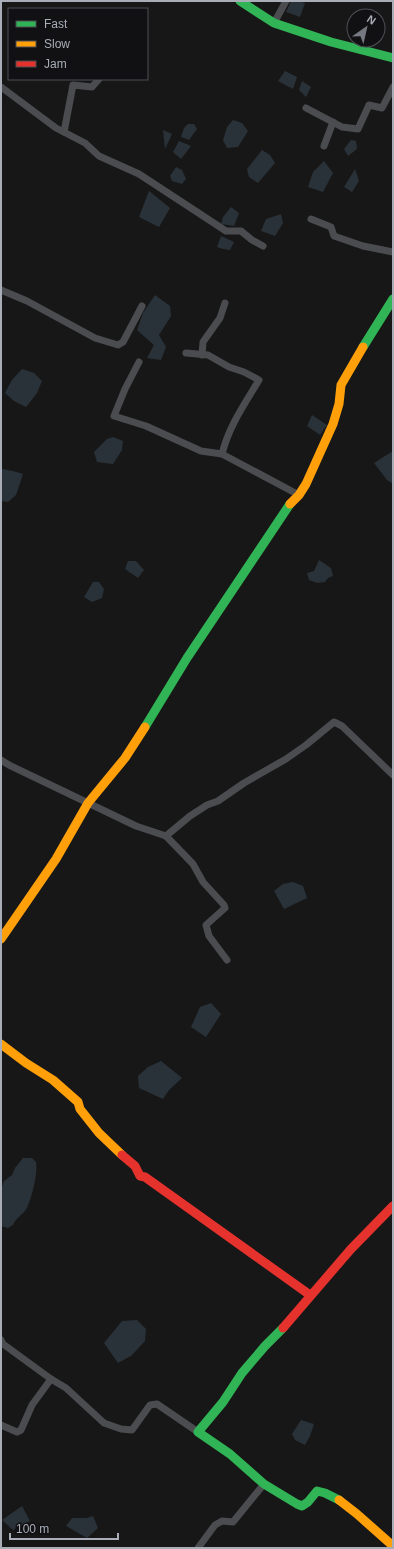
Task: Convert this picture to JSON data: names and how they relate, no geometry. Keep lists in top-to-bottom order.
{
  "legend": ["Fast", "Slow", "Jam"],
  "scale_bar": "100 m",
  "north": "top right"
}
